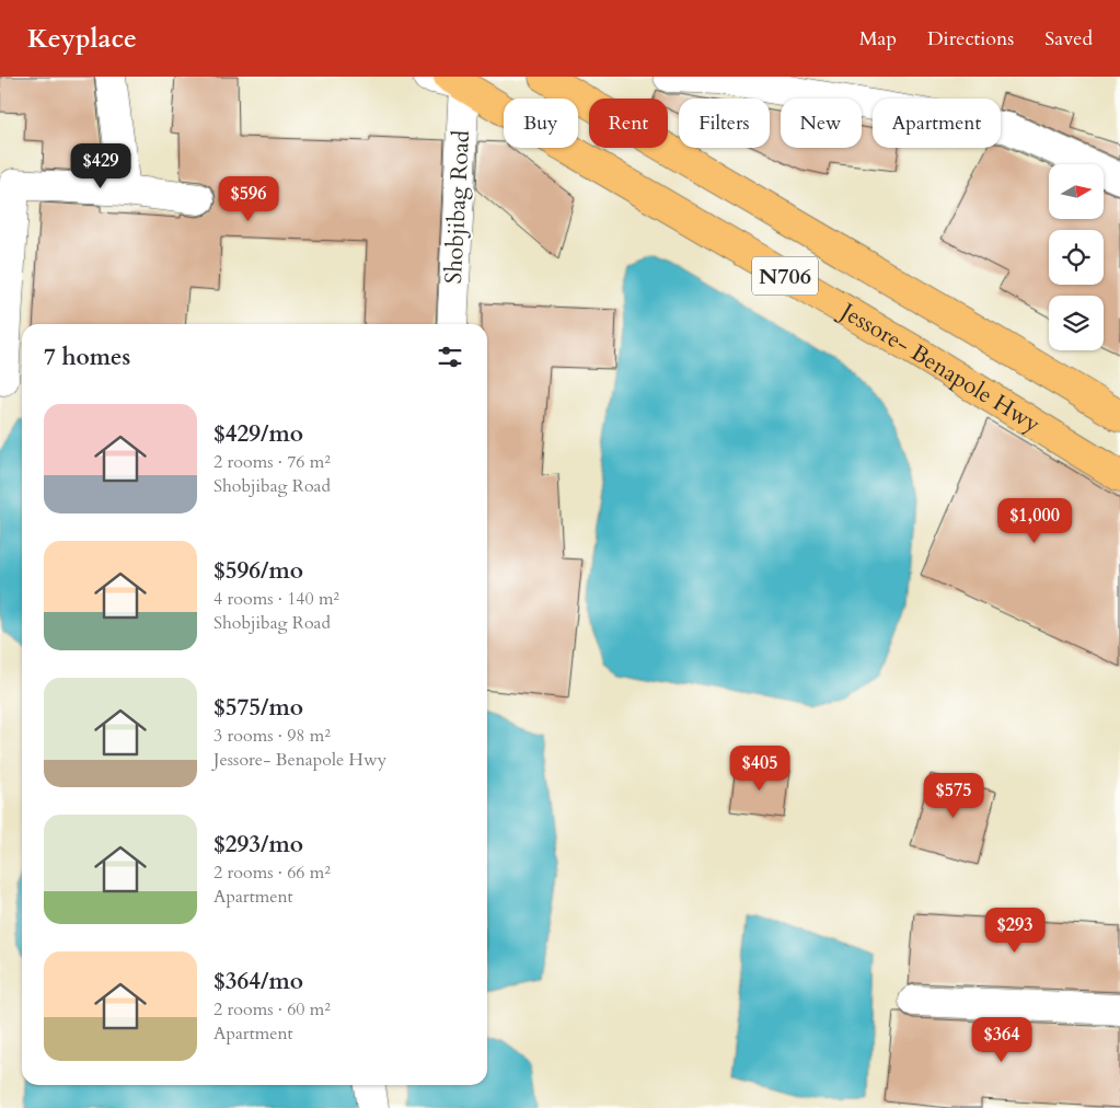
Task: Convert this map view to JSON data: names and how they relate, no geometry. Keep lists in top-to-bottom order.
{
  "streets": {
    "highway": ["N706", "Jessore- Benapole Hwy"],
    "street": ["Shobjibag Road"]
  },
  "crossings": [
    ["Shobjibag Road", "Jessore- Benapole Hwy"]
  ],
  "north": "right",
  "page": {
    "header": "Keyplace",
    "nav": ["Map", "Directions", "Saved"],
    "chip": [
      "Buy",
      "Rent",
      "Filters",
      "New",
      "Apartment"
    ],
    "price": [
      "$429",
      "$596",
      "$1,000",
      "$405",
      "$575",
      "$293",
      "$364"
    ],
    "heading": "7 homes",
    "list": [
      {
        "name": "$429/mo",
        "note": "2 rooms · 76 m² · Shobjibag Road"
      },
      {
        "name": "$596/mo",
        "note": "4 rooms · 140 m² · Shobjibag Road"
      },
      {
        "name": "$575/mo",
        "note": "3 rooms · 98 m² · Jessore- Benapole Hwy"
      },
      {
        "name": "$293/mo",
        "note": "2 rooms · 66 m² · Apartment"
      },
      {
        "name": "$364/mo",
        "note": "2 rooms · 60 m² · Apartment"
      }
    ]
  }
}
